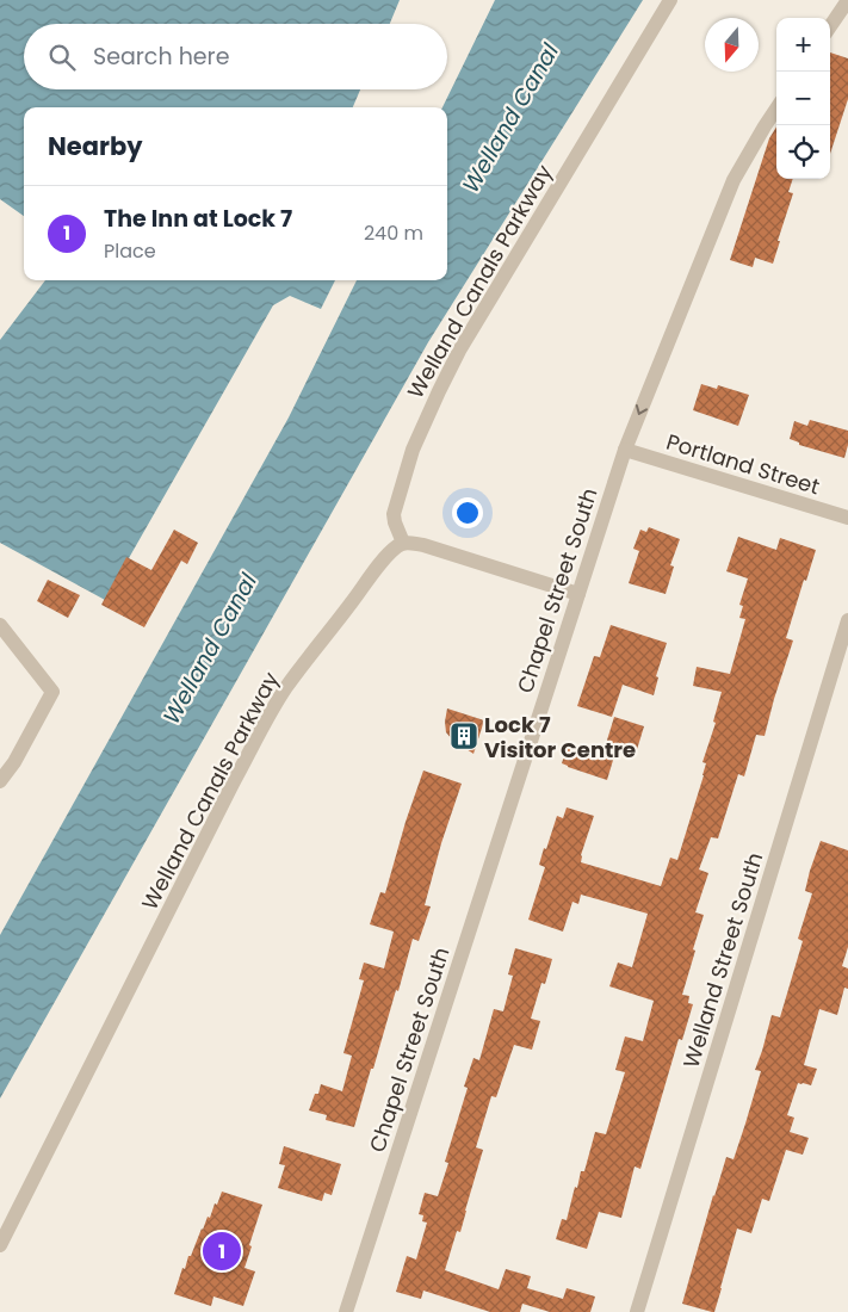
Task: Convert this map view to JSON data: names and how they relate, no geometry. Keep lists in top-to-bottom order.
{
  "streets": {
    "street": [
      "Welland Canals Parkway",
      "Portland Street",
      "Chapel Street South",
      "Welland Street South"
    ]
  },
  "crossings": [
    ["Portland Street", "Chapel Street South"]
  ],
  "water": ["Welland Canal"],
  "places": {
    "building": ["Lock 7 Visitor Centre"]
  },
  "north": "bottom",
  "page": {
    "map_buttons": ["+", "−"],
    "search": "Search here",
    "heading": "Nearby",
    "list": [
      {
        "mark": "1",
        "name": "The Inn at Lock 7",
        "note": "Place",
        "value": "240 m"
      }
    ],
    "pins": "1"
  }
}
